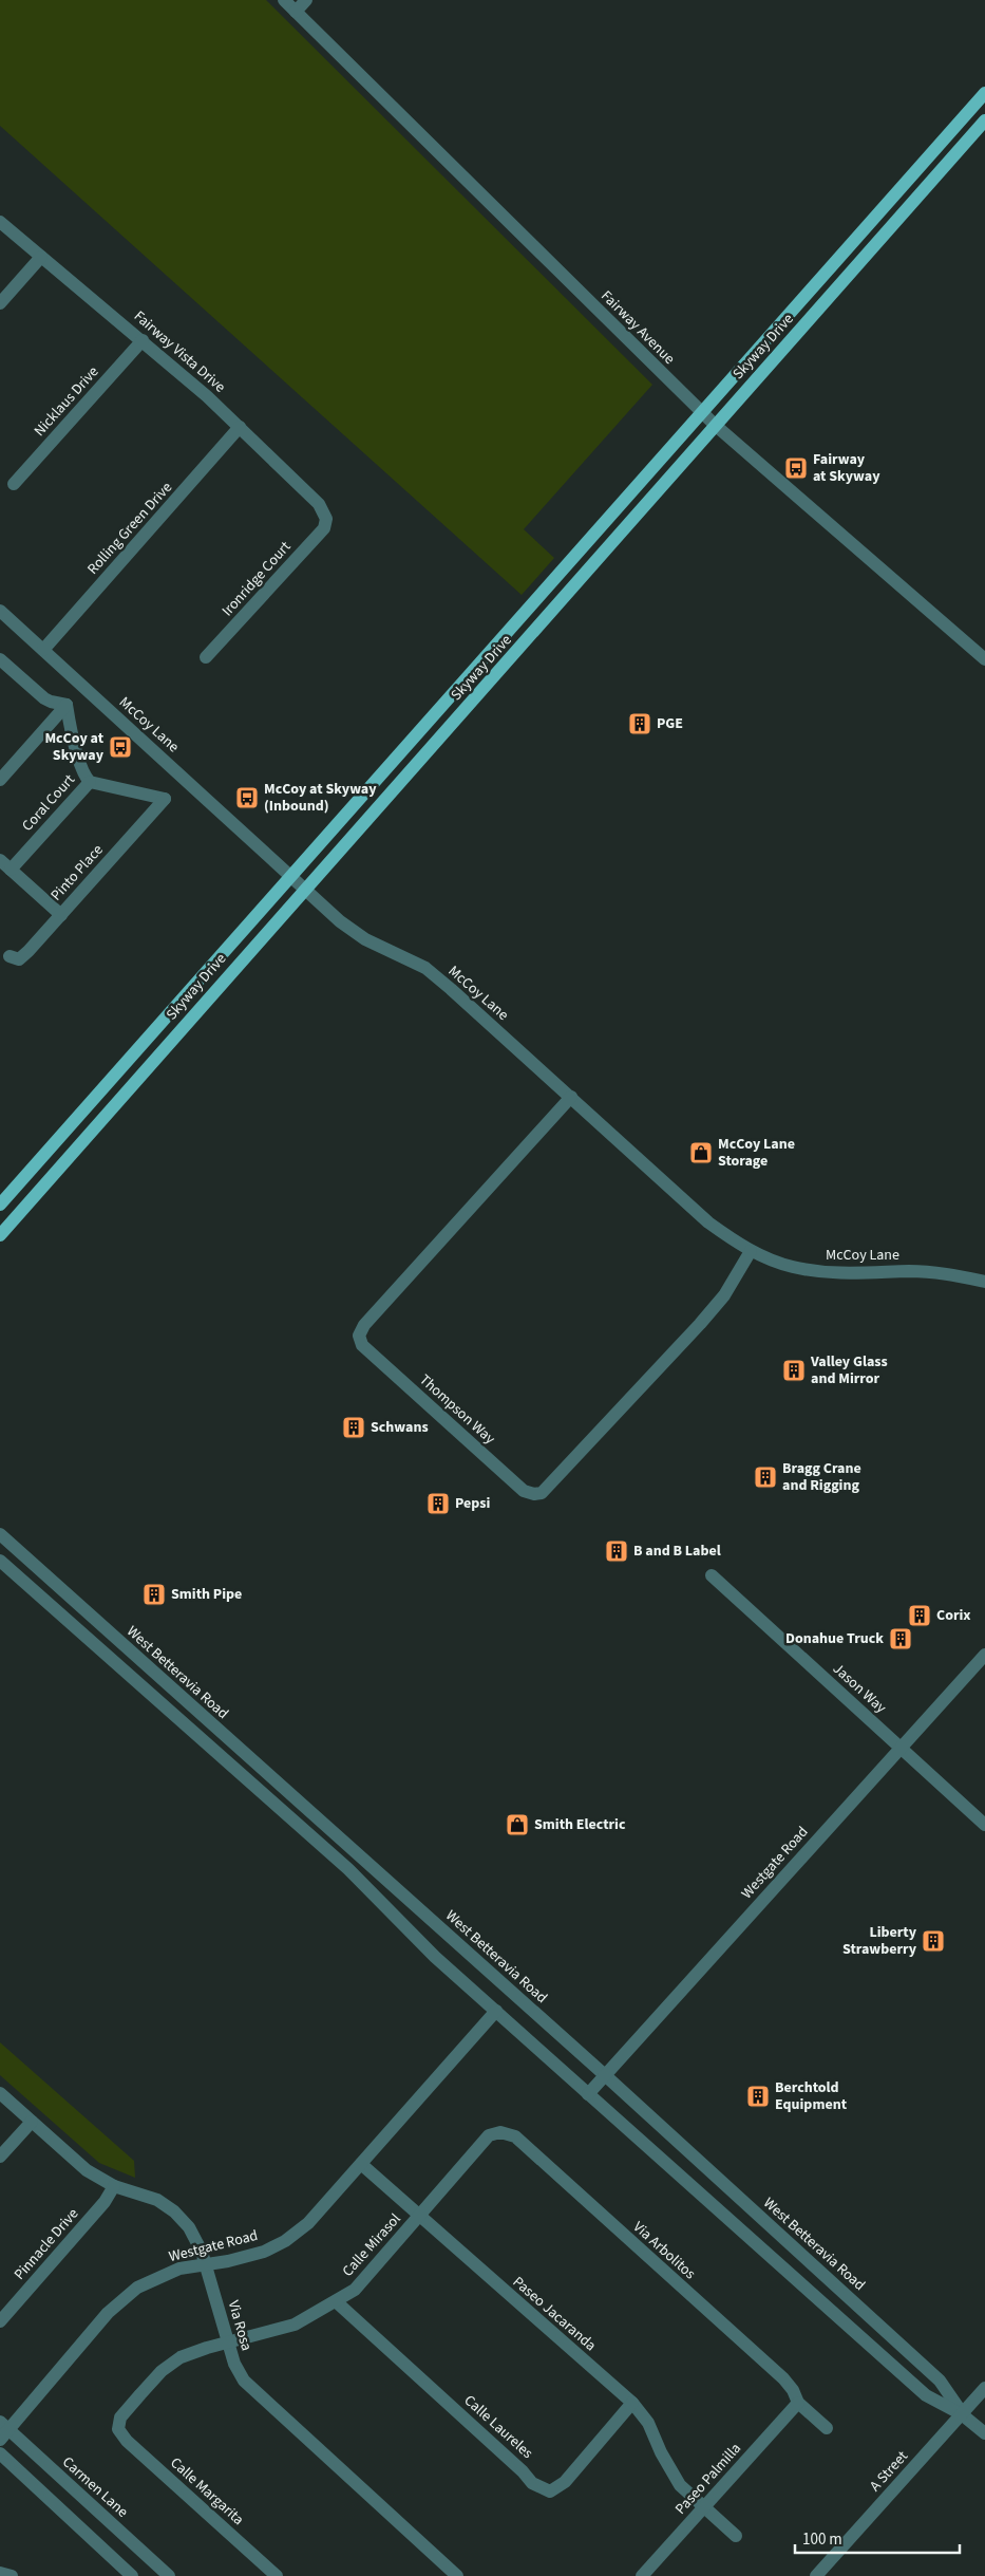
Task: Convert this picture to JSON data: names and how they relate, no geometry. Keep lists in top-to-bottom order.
{
  "streets": {
    "main road": ["Skyway Drive"],
    "street": [
      "Fairway Avenue",
      "Fairway Vista Drive",
      "Nicklaus Drive",
      "Rolling Green Drive",
      "Ironridge Court",
      "McCoy Lane",
      "Coral Court",
      "Pinto Place",
      "Thompson Way",
      "West Betteravia Road",
      "Jason Way",
      "Westgate Road",
      "Pinnacle Drive",
      "Calle Mirasol",
      "Via Arbolitos",
      "Paseo Jacaranda",
      "Via Rosa",
      "Calle Laureles",
      "A Street",
      "Paseo Palmilla",
      "Carmen Lane",
      "Calle Margarita"
    ]
  },
  "crossings": [
    ["Fairway Avenue", "Skyway Drive"],
    ["Skyway Drive", "McCoy Lane"],
    ["Fairway Vista Drive", "Nicklaus Drive"],
    ["Fairway Vista Drive", "Rolling Green Drive"],
    ["Fairway Vista Drive", "Ironridge Court"],
    ["Rolling Green Drive", "McCoy Lane"],
    ["McCoy Lane", "Thompson Way"],
    ["Coral Court", "Pinto Place"],
    ["West Betteravia Road", "Westgate Road"],
    ["West Betteravia Road", "A Street"],
    ["Jason Way", "Westgate Road"],
    ["Westgate Road", "Paseo Jacaranda"],
    ["Westgate Road", "Via Rosa"],
    ["Westgate Road", "Carmen Lane"],
    ["Pinnacle Drive", "Via Rosa"],
    ["Calle Mirasol", "Via Arbolitos"],
    ["Calle Mirasol", "Paseo Jacaranda"],
    ["Calle Mirasol", "Via Rosa"],
    ["Calle Mirasol", "Calle Laureles"],
    ["Calle Mirasol", "Calle Margarita"],
    ["Via Arbolitos", "Paseo Palmilla"],
    ["Paseo Jacaranda", "Calle Laureles"],
    ["Paseo Jacaranda", "Paseo Palmilla"]
  ],
  "places": {
    "bus stop": ["Fairway at Skyway", "McCoy at Skyway", "McCoy at Skyway (Inbound)"],
    "building": [
      "PGE",
      "Valley Glass and Mirror",
      "Schwans",
      "Bragg Crane and Rigging",
      "Pepsi",
      "B and B Label",
      "Smith Pipe",
      "Corix",
      "Donahue Truck",
      "Liberty Strawberry",
      "Berchtold Equipment"
    ],
    "shop": ["McCoy Lane Storage", "Smith Electric"]
  },
  "scale_bar": "100 m"
}
